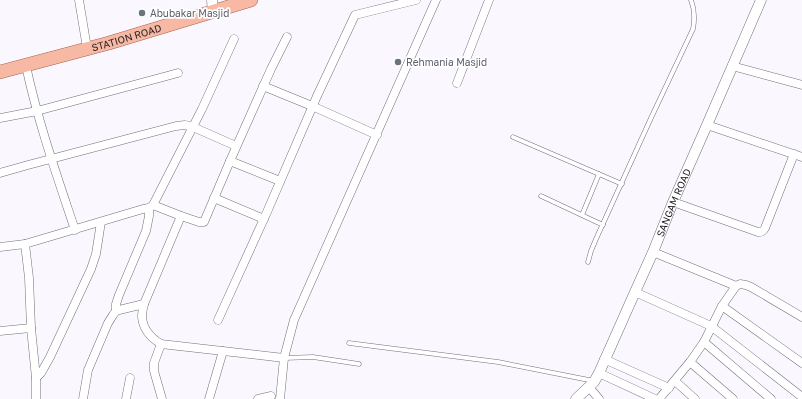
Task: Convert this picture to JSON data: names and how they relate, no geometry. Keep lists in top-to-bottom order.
{
  "streets": {
    "main road": ["STATION ROAD"],
    "street": ["SANGAM ROAD"]
  },
  "places": ["Abubakar Masjid", "Rehmania Masjid"]
}
